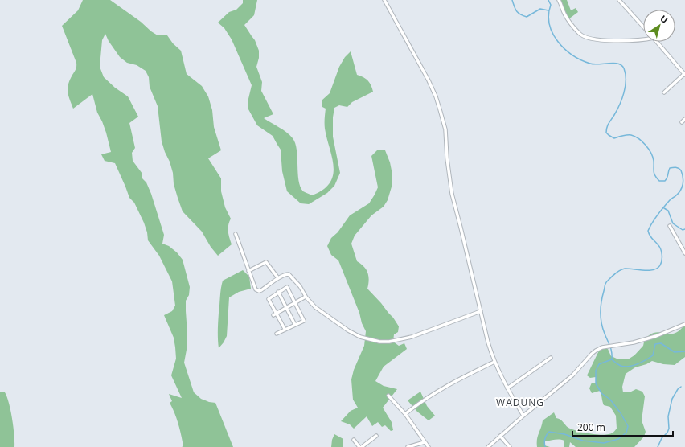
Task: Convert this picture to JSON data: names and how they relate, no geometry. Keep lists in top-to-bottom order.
{
  "districts": ["WADUNG"],
  "scale_bar": "200 m",
  "north": "top right"
}
